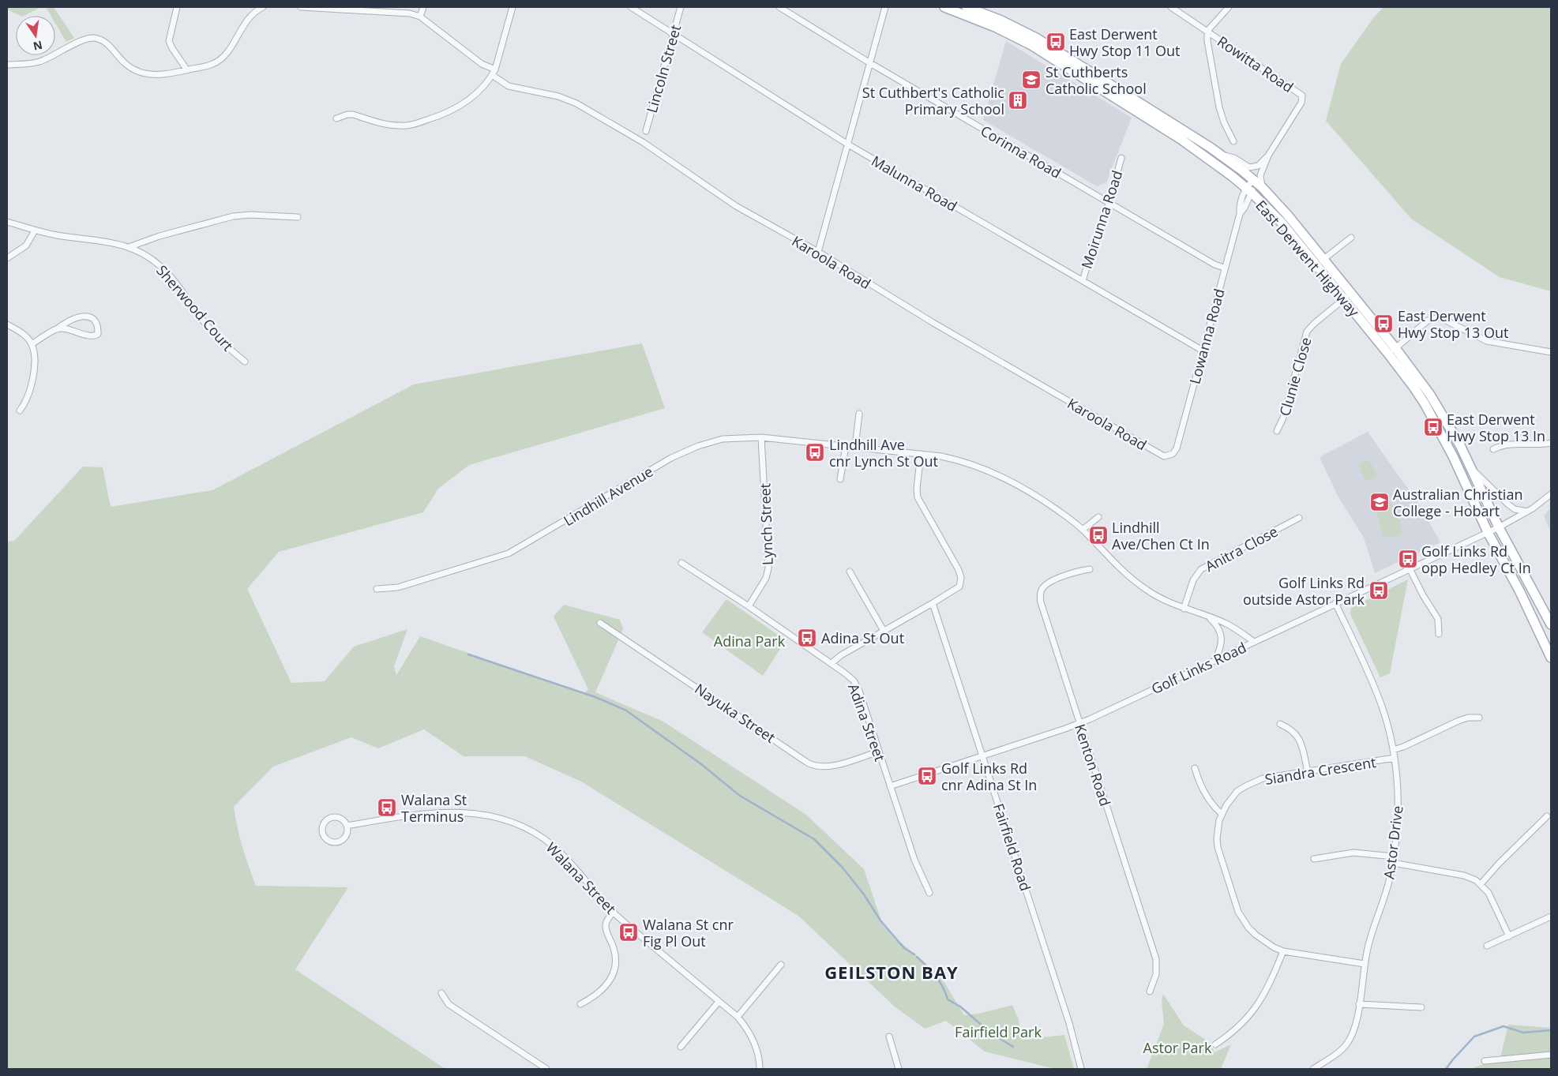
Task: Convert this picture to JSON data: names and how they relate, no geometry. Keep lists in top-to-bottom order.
{
  "streets": {
    "main road": ["East Derwent Highway"],
    "street": [
      "Rowitta Road",
      "Lincoln Street",
      "Corinna Road",
      "Malunna Road",
      "Moirunna Road",
      "Karoola Road",
      "Sherwood Court",
      "Lowanna Road",
      "Clunie Close",
      "Lindhill Avenue",
      "Lynch Street",
      "Anitra Close",
      "Golf Links Road",
      "Nayuka Street",
      "Adina Street",
      "Kenton Road",
      "Siandra Crescent",
      "Astor Drive",
      "Fairfield Road",
      "Walana Street"
    ]
  },
  "crossings": [
    ["Rowitta Road", "East Derwent Highway"],
    ["Lincoln Street", "Malunna Road"],
    ["Corinna Road", "Moirunna Road"],
    ["Corinna Road", "Lowanna Road"],
    ["Malunna Road", "Moirunna Road"],
    ["Malunna Road", "Lowanna Road"],
    ["East Derwent Highway", "Lowanna Road"],
    ["East Derwent Highway", "Clunie Close"],
    ["East Derwent Highway", "Golf Links Road"],
    ["Karoola Road", "Lowanna Road"],
    ["Lindhill Avenue", "Lynch Street"],
    ["Lindhill Avenue", "Anitra Close"],
    ["Lindhill Avenue", "Golf Links Road"],
    ["Lynch Street", "Adina Street"],
    ["Golf Links Road", "Adina Street"],
    ["Golf Links Road", "Kenton Road"],
    ["Golf Links Road", "Astor Drive"],
    ["Golf Links Road", "Fairfield Road"],
    ["Nayuka Street", "Adina Street"],
    ["Siandra Crescent", "Astor Drive"]
  ],
  "districts": ["GEILSTON BAY"],
  "parks": ["Adina Park", "Fairfield Park", "Astor Park"],
  "places": {
    "bus stop": [
      "East Derwent Hwy Stop 11 Out",
      "East Derwent Hwy Stop 13 Out",
      "East Derwent Hwy Stop 13 In",
      "Lindhill Ave cnr Lynch St Out",
      "Lindhill Ave/Chen Ct In",
      "Golf Links Rd opp Hedley Ct In",
      "Golf Links Rd outside Astor Park",
      "Adina St Out",
      "Golf Links Rd cnr Adina St In",
      "Walana St Terminus",
      "Walana St cnr Fig Pl Out"
    ],
    "school or university": ["St Cuthberts Catholic School", "Australian Christian College - Hobart"],
    "building": ["St Cuthbert's Catholic Primary School"]
  },
  "north": "bottom"
}
